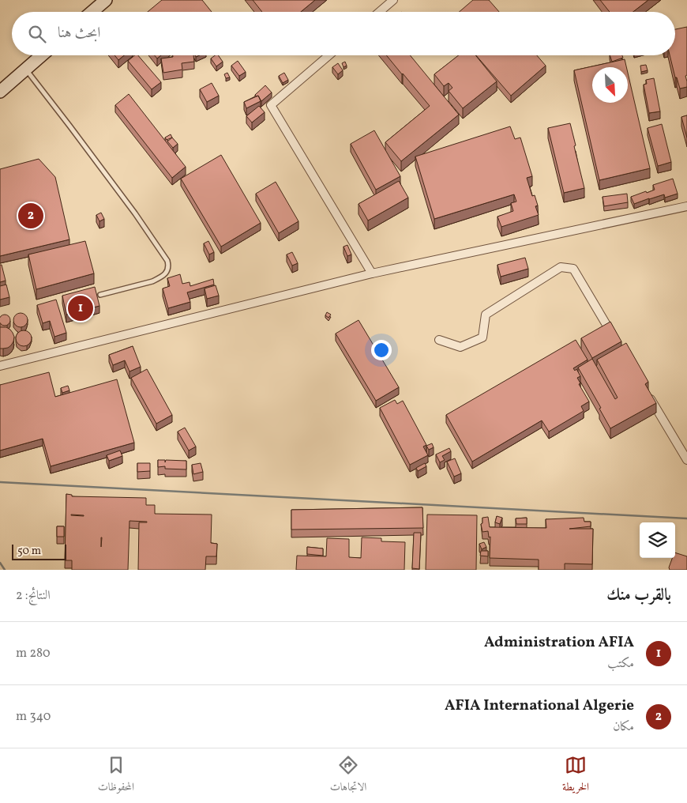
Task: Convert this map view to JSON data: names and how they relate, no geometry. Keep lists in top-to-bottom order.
{
  "scale_bar": "50 m",
  "north": "bottom right",
  "page": {
    "search": "ابحث هنا",
    "pins": ["2", "1"],
    "scale": "50 m",
    "heading": ["بالقرب منك", "النتائج: 2"],
    "list": [
      {
        "mark": "1",
        "name": "Administration AFIA",
        "note": "مكتب",
        "value": "280 m"
      },
      {
        "mark": "2",
        "name": "AFIA International Algerie",
        "note": "مكان",
        "value": "340 m"
      }
    ],
    "nav": ["الخريطة", "الاتجاهات", "المحفوظات"]
  }
}
